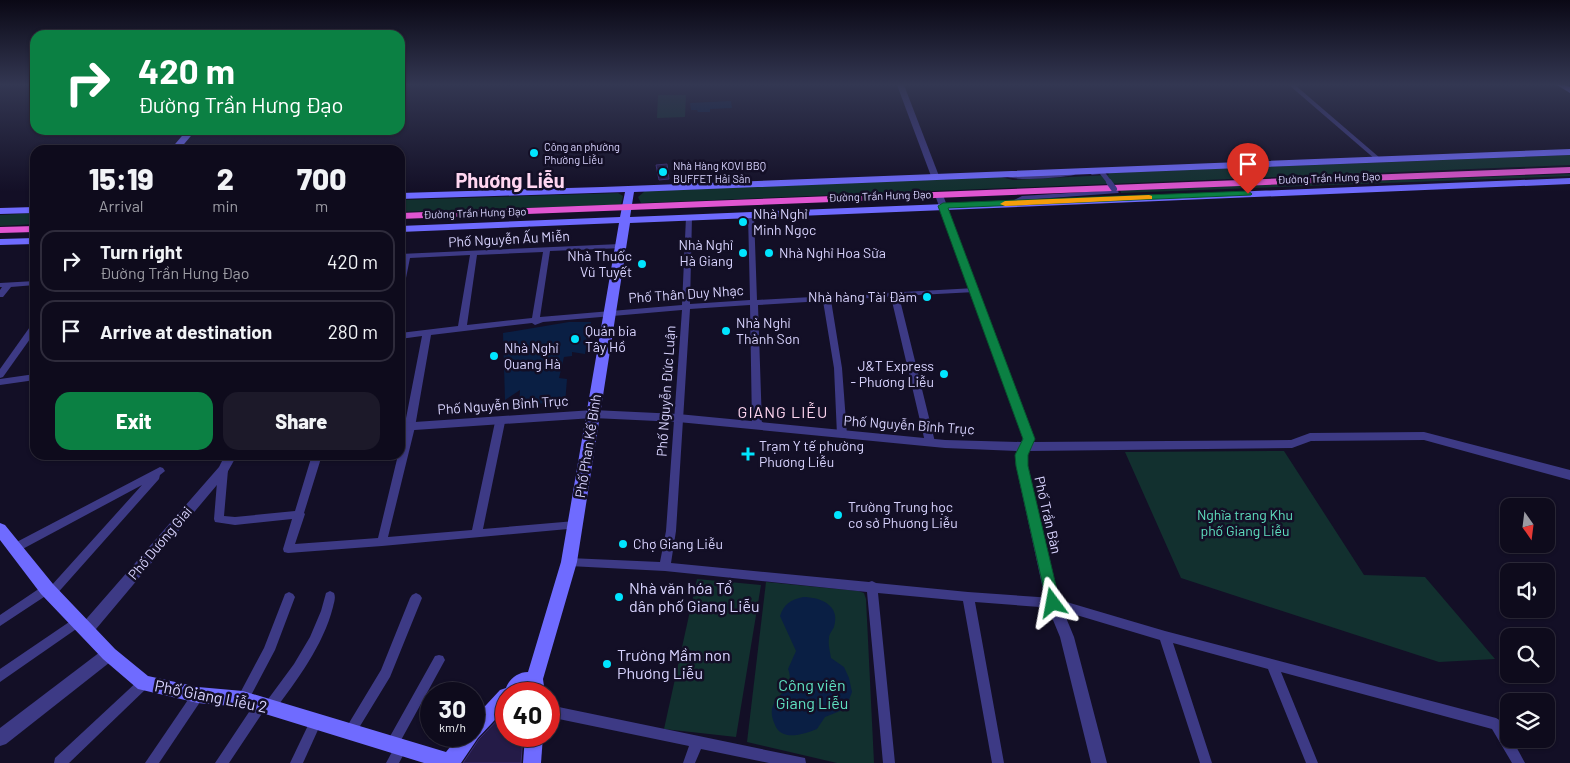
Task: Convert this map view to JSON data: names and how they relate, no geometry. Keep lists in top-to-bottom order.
{
  "streets": {
    "highway": ["Đường Trần Hưng Đạo"],
    "main road": ["Phố Phan Kế Bính", "Phố Giang Liễu 2"],
    "street": [
      "Phố Nguyễn Ấu Miễn",
      "Phố Thân Duy Nhạc",
      "Phố Nguyễn Đức Luận",
      "Phố Nguyễn Bỉnh Trục",
      "Phố Trần Bàn",
      "Phố Dương Giai"
    ]
  },
  "crossings": [
    ["Đường Trần Hưng Đạo", "Phố Nguyễn Đức Luận"],
    ["Đường Trần Hưng Đạo", "Phố Phan Kế Bính"],
    ["Đường Trần Hưng Đạo", "Phố Trần Bàn"],
    ["Phố Nguyễn Ấu Miễn", "Phố Phan Kế Bính"],
    ["Phố Thân Duy Nhạc", "Phố Nguyễn Đức Luận"],
    ["Phố Thân Duy Nhạc", "Phố Phan Kế Bính"],
    ["Phố Thân Duy Nhạc", "Phố Trần Bàn"],
    ["Phố Nguyễn Đức Luận", "Phố Nguyễn Bỉnh Trục"],
    ["Phố Nguyễn Bỉnh Trục", "Phố Phan Kế Bính"],
    ["Phố Nguyễn Bỉnh Trục", "Phố Trần Bàn"],
    ["Phố Dương Giai", "Phố Giang Liễu 2"]
  ],
  "districts": ["Phương Liễu", "GIANG LIỄU"],
  "parks": ["Nghĩa trang Khu phố Giang Liễu", "Công viên Giang Liễu"],
  "places": {
    "other": [
      "Công an phường Phường Liễu",
      "Nhà Hàng KOVI BBQ BUFFET Hải Sản",
      "Nhà Nghỉ Minh Ngọc",
      "Nhà Nghỉ Hà Giang",
      "Nhà Nghỉ Hoa Sữa",
      "Nhà Thuốc Vũ Tuyết",
      "Nhà hàng Tài Đàm",
      "Nhà Nghỉ Thành Sơn",
      "Quán bia Tây Hồ",
      "Nhà Nghỉ Quang Hà",
      "J&T Express - Phương Liễu",
      "Trường Trung học cơ sở Phương Liễu",
      "Chợ Giang Liễu",
      "Nhà văn hóa Tổ dân phố Giang Liễu",
      "Trường Mầm non Phương Liễu"
    ],
    "health": ["Trạm Y tế phường Phương Liễu"]
  },
  "north": "bottom",
  "page": {
    "turn": ["420 m", "Đường Trần Hưng Đạo"],
    "eta": [
      "15:19",
      "Arrival",
      "2",
      "min",
      "700",
      "m"
    ],
    "list": [
      {
        "name": "Turn right",
        "note": "Đường Trần Hưng Đạo",
        "value": "420 m"
      },
      {
        "name": "Arrive at destination",
        "value": "280 m"
      }
    ],
    "buttons": ["Exit", "Share"],
    "speed": "30 km/h",
    "limit": "40"
  }
}
